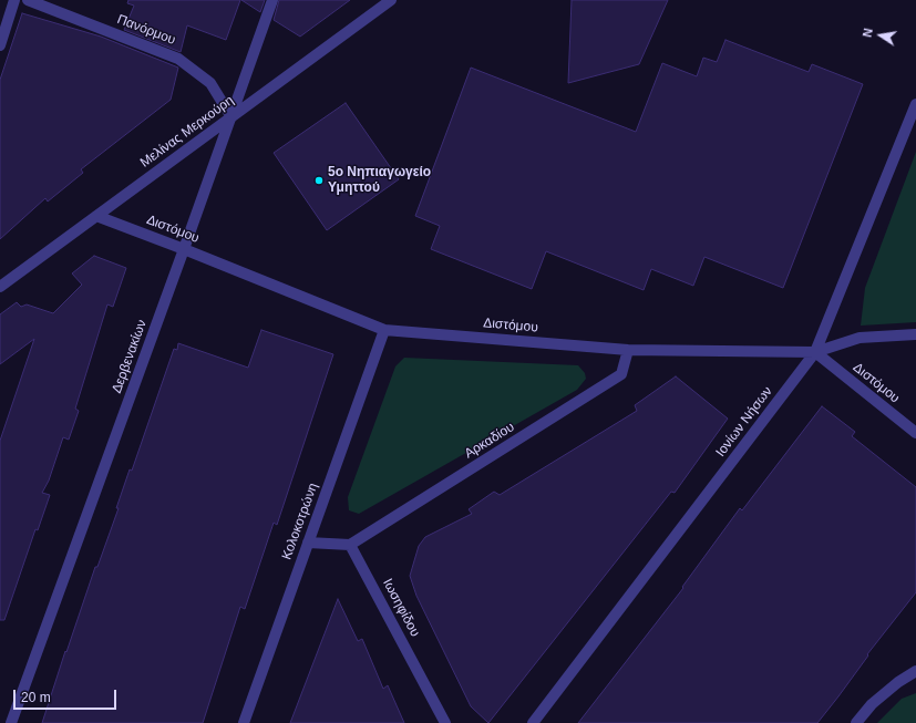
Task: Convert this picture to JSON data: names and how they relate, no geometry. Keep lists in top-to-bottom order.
{
  "streets": {
    "street": [
      "Πανόρμου",
      "Μελίνας Μερκούρη",
      "Διστόμου",
      "Δερβενακίων",
      "Ιονίων Νήσων",
      "Αρκαδίου",
      "Κολοκοτρώνη",
      "Ιωσηφίδου"
    ]
  },
  "crossings": [
    ["Πανόρμου", "Μελίνας Μερκούρη"],
    ["Πανόρμου", "Δερβενακίων"],
    ["Μελίνας Μερκούρη", "Διστόμου"],
    ["Μελίνας Μερκούρη", "Δερβενακίων"],
    ["Διστόμου", "Δερβενακίων"],
    ["Διστόμου", "Ιονίων Νήσων"],
    ["Διστόμου", "Αρκαδίου"],
    ["Διστόμου", "Κολοκοτρώνη"],
    ["Αρκαδίου", "Ιωσηφίδου"]
  ],
  "places": ["5ο Νηπιαγωγείο Υμηττού"],
  "scale_bar": "20 m",
  "north": "left"
}
